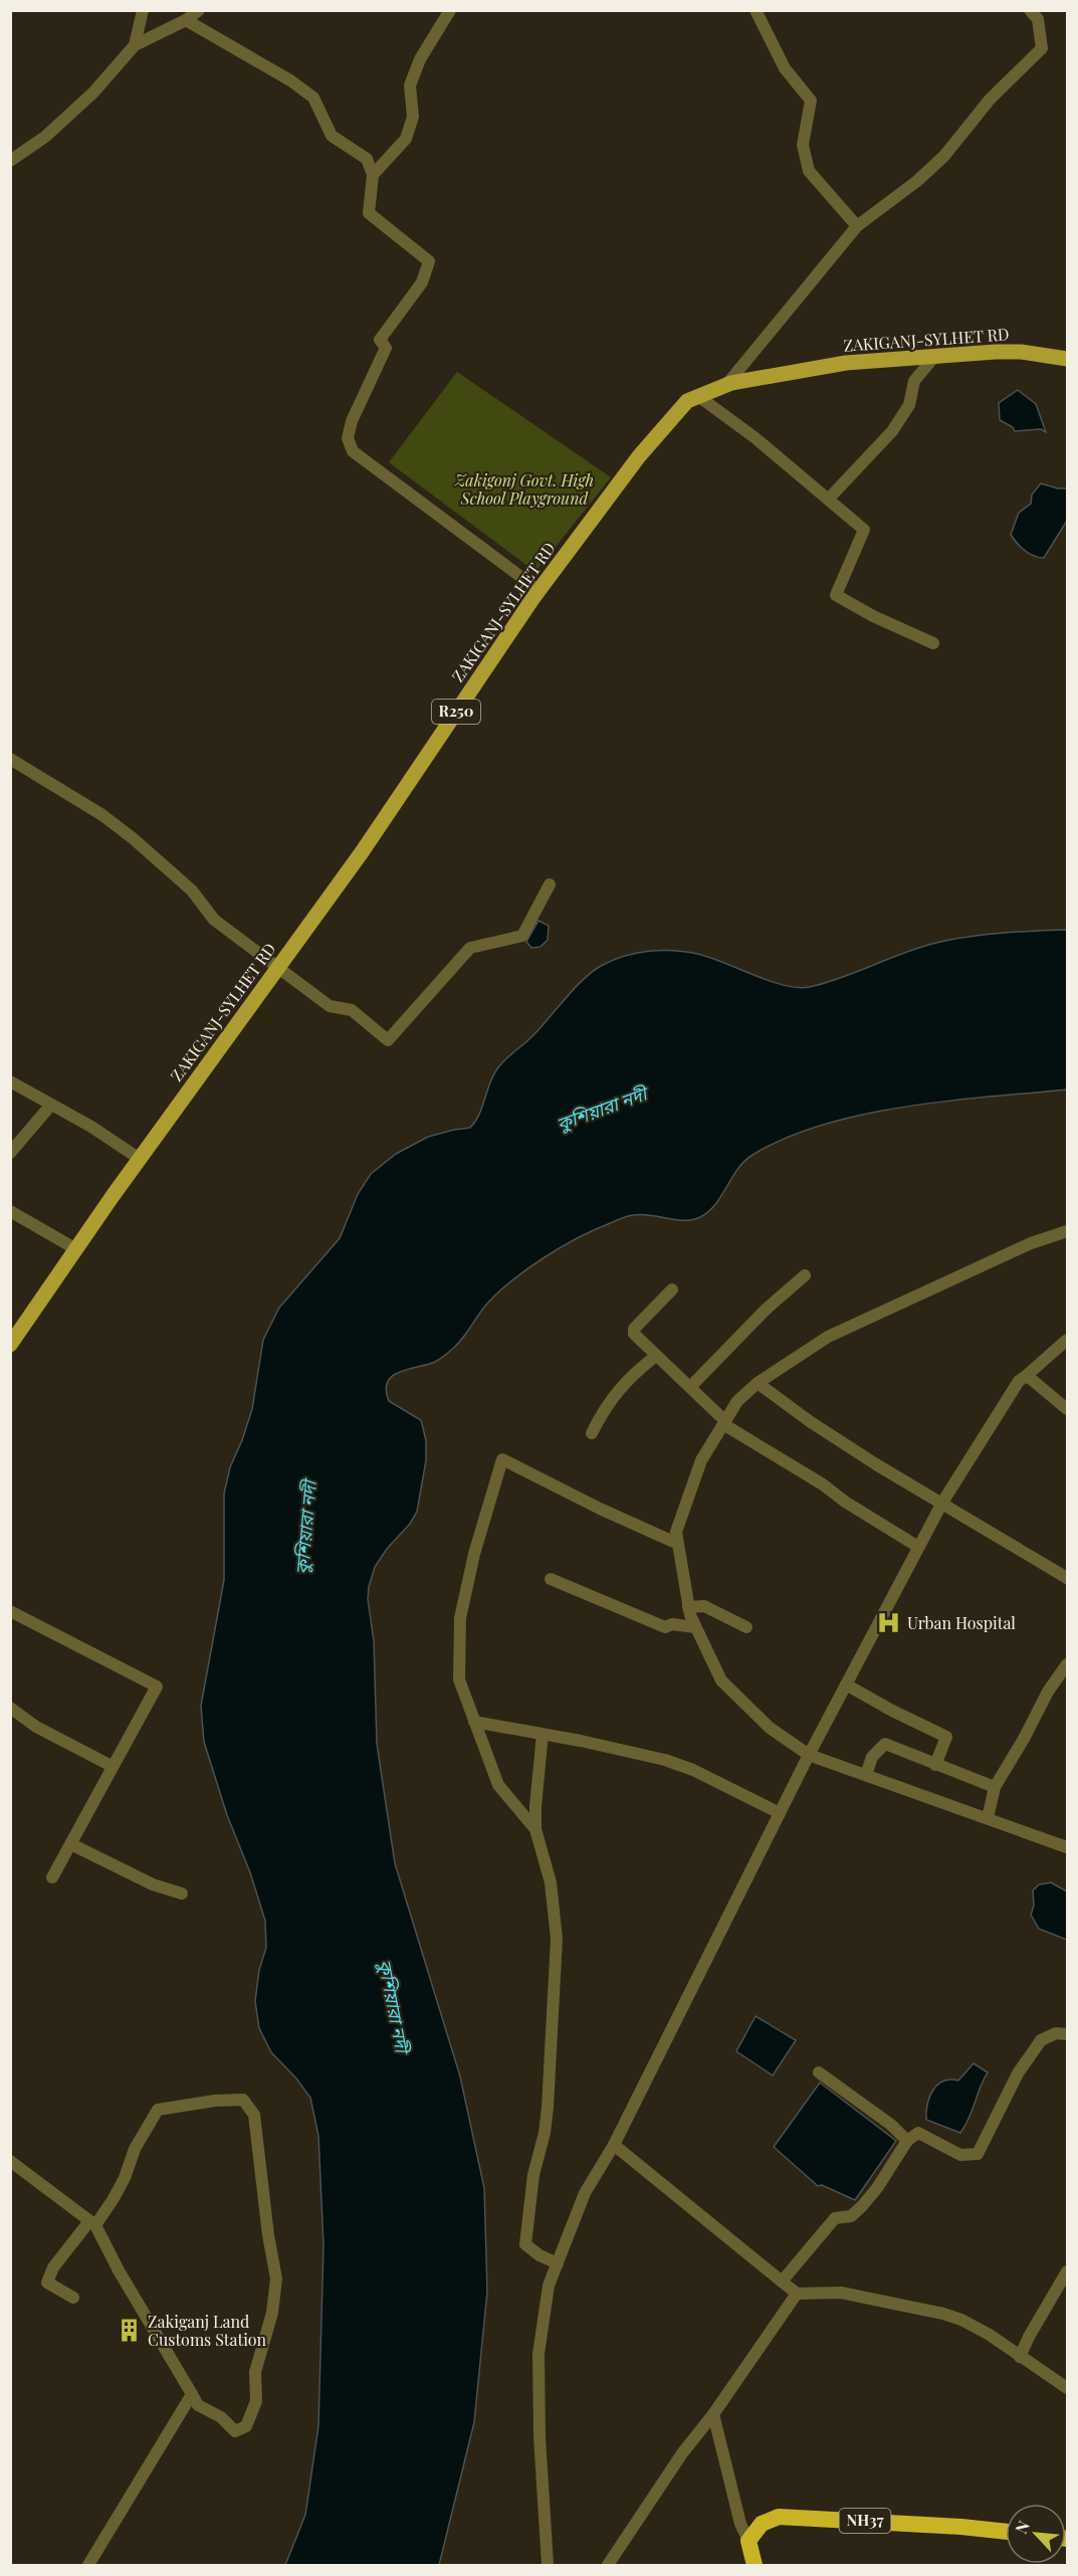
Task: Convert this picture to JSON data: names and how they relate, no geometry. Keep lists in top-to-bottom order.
{
  "streets": {
    "highway": ["NH37"],
    "main road": ["ZAKIGANJ-SYLHET RD", "R250"]
  },
  "water": ["কুশিয়ারা নদী"],
  "parks": ["Zakigonj Govt. High School Playground"],
  "places": {
    "hospital": ["Urban Hospital"],
    "building": ["Zakiganj Land Customs Station"]
  },
  "north": "top left"
}
